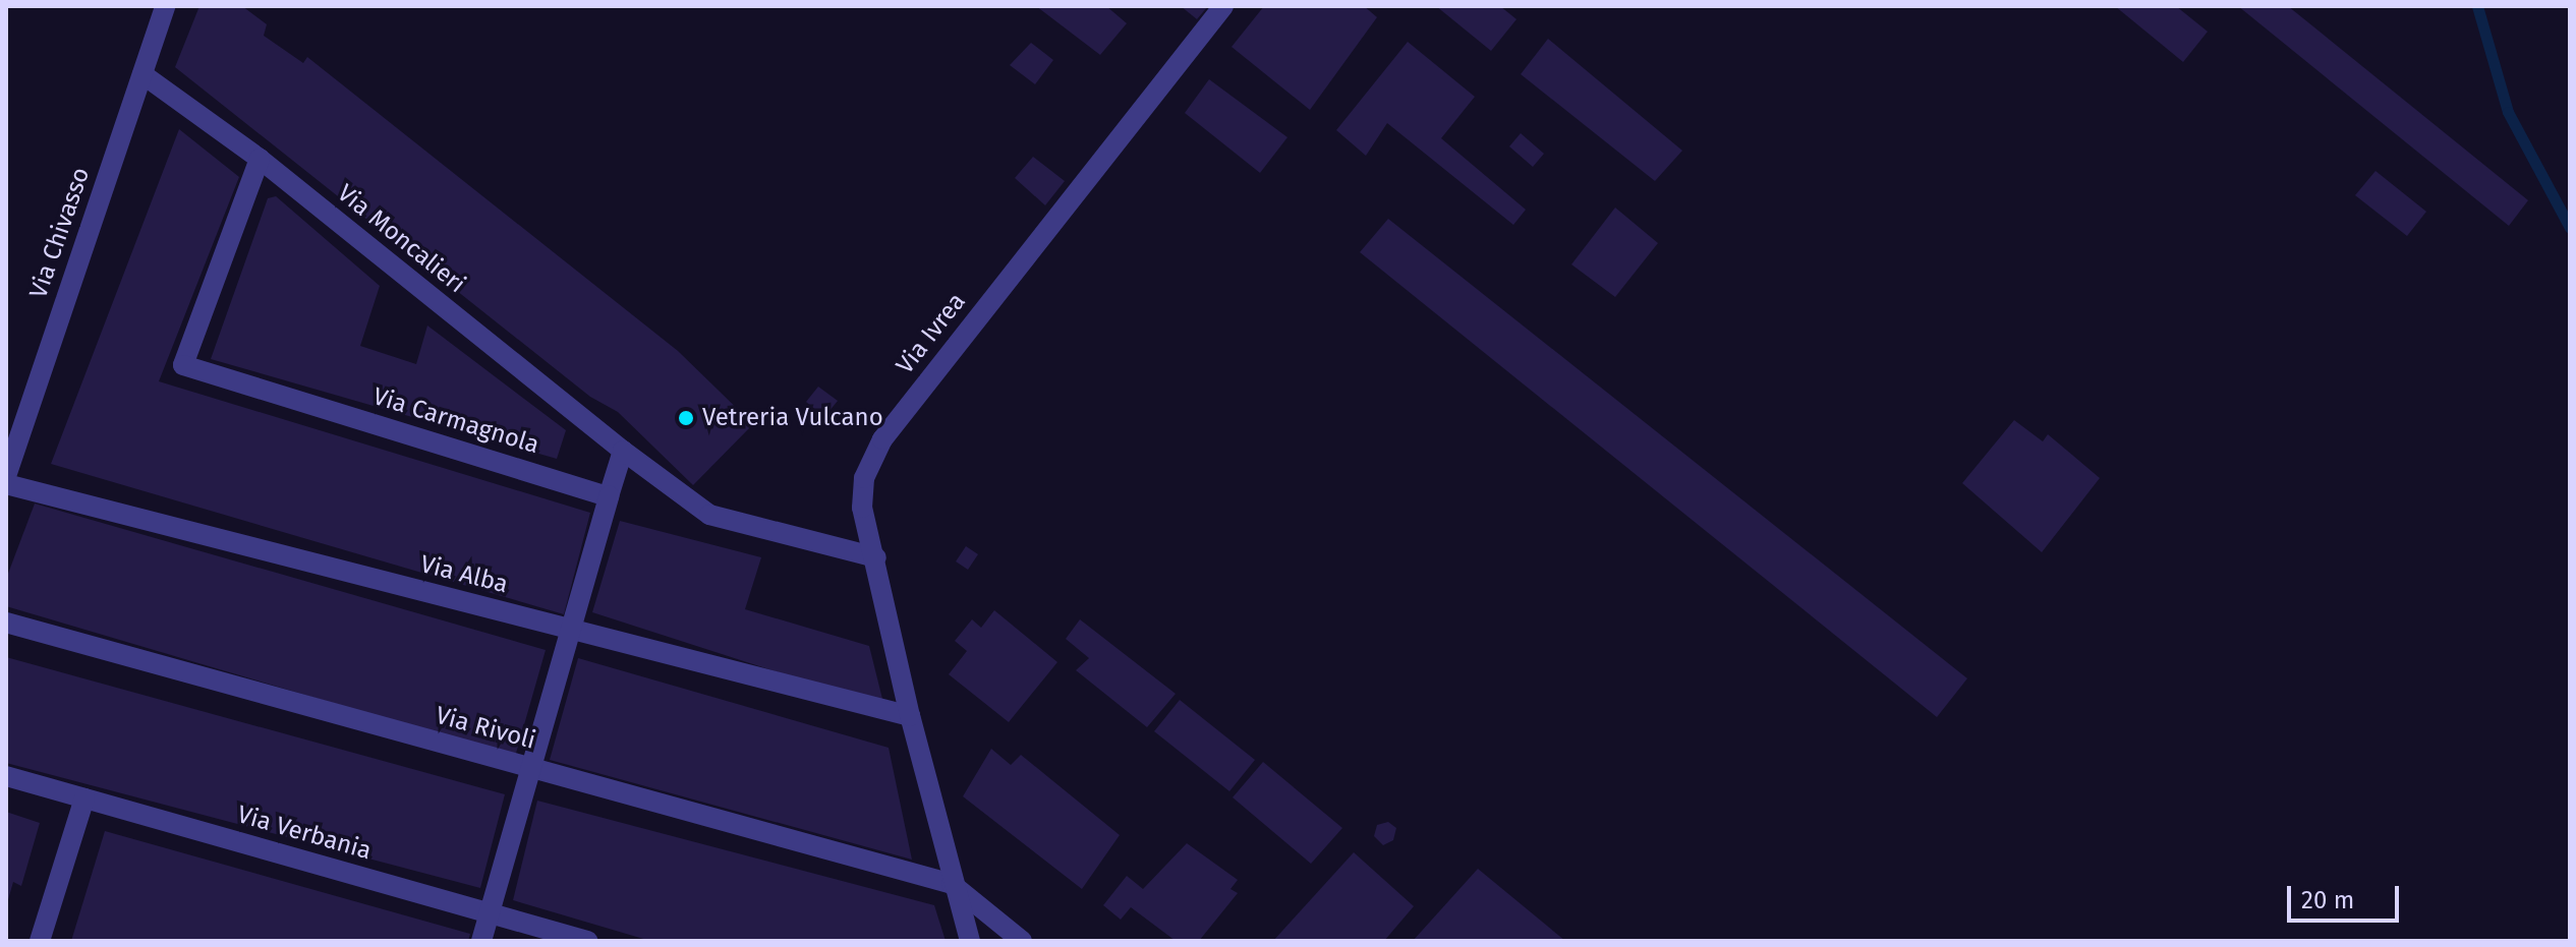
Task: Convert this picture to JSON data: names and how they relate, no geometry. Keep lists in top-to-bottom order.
{
  "streets": {
    "street": [
      "Via Chivasso",
      "Via Moncalieri",
      "Via Ivrea",
      "Via Carmagnola",
      "Via Alba",
      "Via Rivoli",
      "Via Verbania"
    ]
  },
  "crossings": [
    ["Via Chivasso", "Via Moncalieri"],
    ["Via Moncalieri", "Via Carmagnola"],
    ["Via Ivrea", "Via Alba"],
    ["Via Ivrea", "Via Rivoli"]
  ],
  "places": ["Vetreria Vulcano"],
  "scale_bar": "20 m"
}
